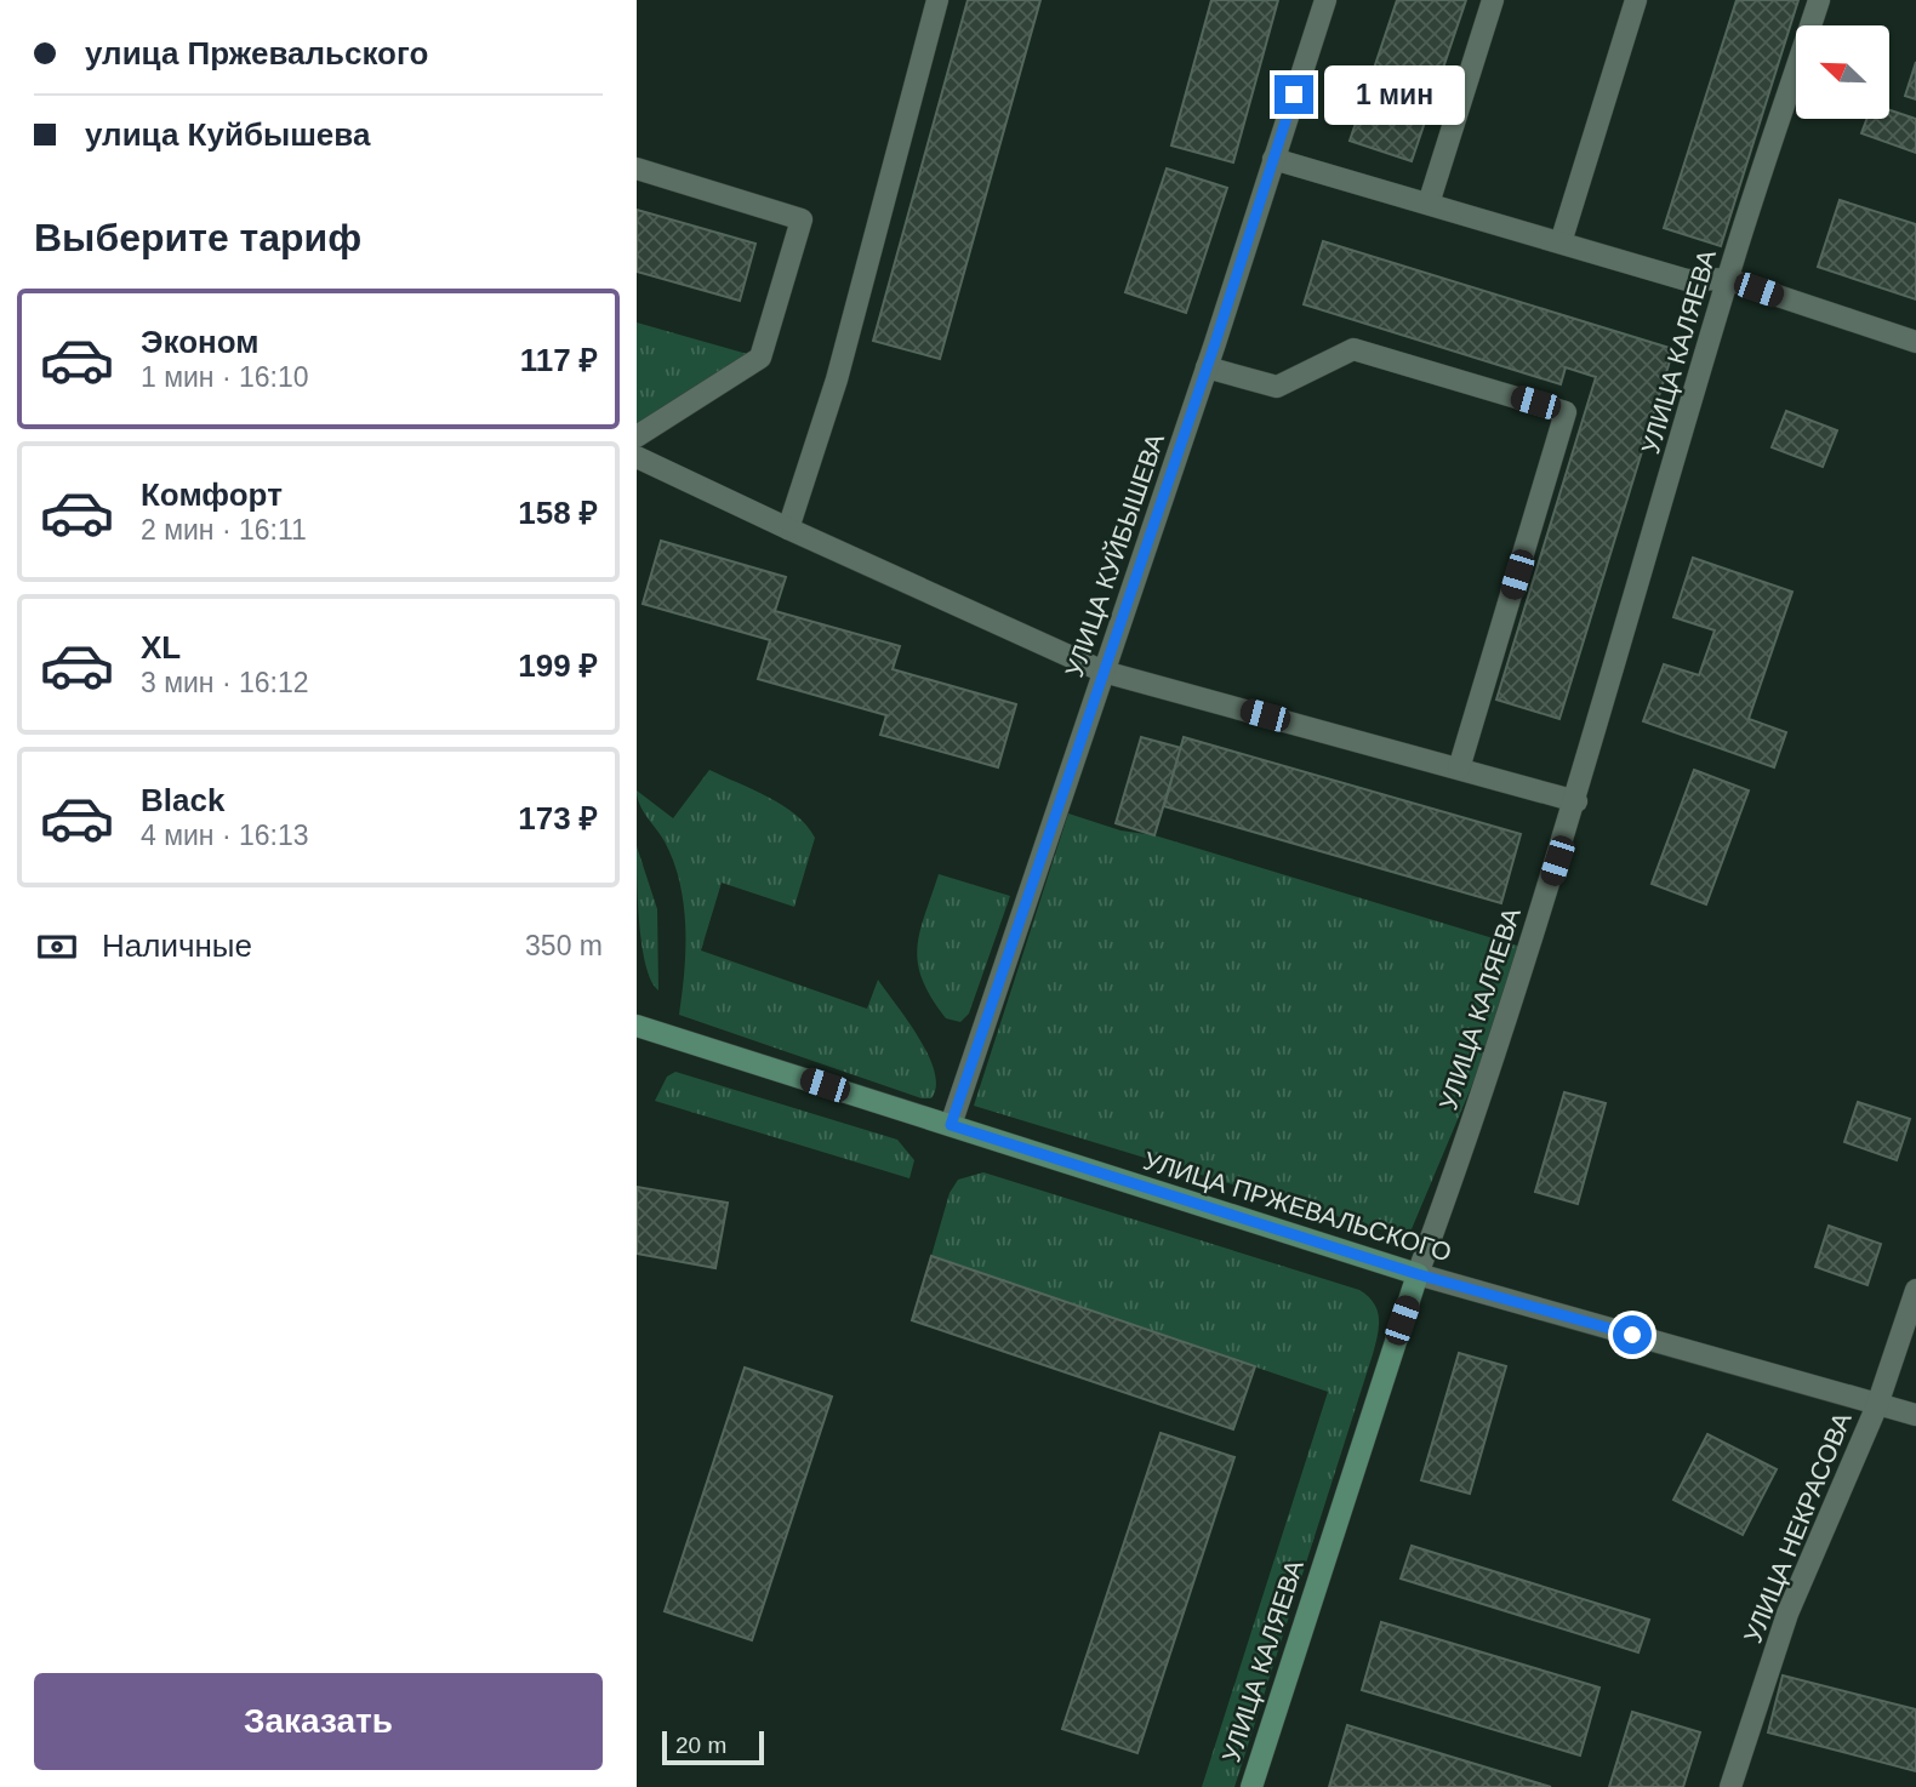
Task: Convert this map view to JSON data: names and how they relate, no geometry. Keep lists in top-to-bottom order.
{
  "streets": {
    "street": [
      "УЛИЦА КАЛЯЕВА",
      "УЛИЦА КУЙБЫШЕВА",
      "УЛИЦА ПРЖЕВАЛЬСКОГО",
      "УЛИЦА НЕКРАСОВА"
    ]
  },
  "crossings": [
    ["УЛИЦА КАЛЯЕВА", "УЛИЦА ПРЖЕВАЛЬСКОГО"],
    ["УЛИЦА КУЙБЫШЕВА", "УЛИЦА ПРЖЕВАЛЬСКОГО"],
    ["УЛИЦА ПРЖЕВАЛЬСКОГО", "УЛИЦА НЕКРАСОВА"]
  ],
  "scale_bar": "20 m",
  "north": "top left",
  "page": {
    "banner": ["улица Пржевальского", "улица Куйбышева"],
    "bubble": "1 мин",
    "heading": "Выберите тариф",
    "list": [
      {
        "name": "Эконом",
        "note": "1 мин · 16:10",
        "value": "117 ₽"
      },
      {
        "name": "Комфорт",
        "note": "2 мин · 16:11",
        "value": "158 ₽"
      },
      {
        "name": "XL",
        "note": "3 мин · 16:12",
        "value": "199 ₽"
      },
      {
        "name": "Black",
        "note": "4 мин · 16:13",
        "value": "173 ₽"
      }
    ],
    "pay": ["Наличные", "350 m"],
    "buttons": "Заказать",
    "scale": "20 m"
  }
}
